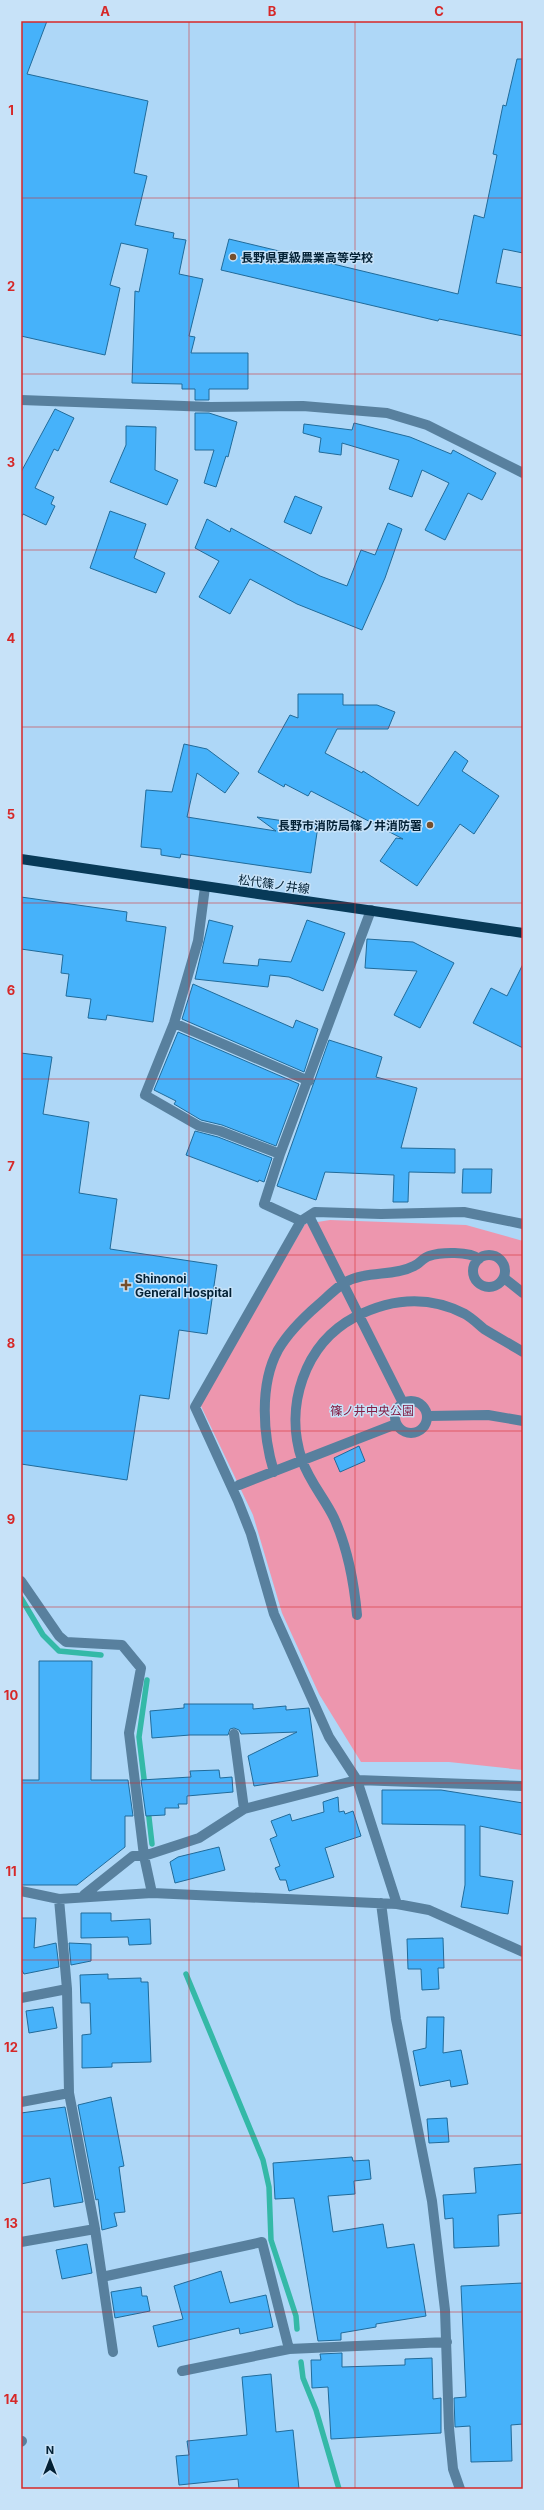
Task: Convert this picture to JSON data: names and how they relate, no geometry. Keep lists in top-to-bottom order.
{
  "streets": {
    "main road": ["松代篠ノ井線"]
  },
  "parks": ["篠ノ井中央公園"],
  "places": {
    "other": ["長野県更級農業高等学校", "長野市消防局篠ノ井消防署"],
    "health": ["Shinonoi General Hospital"]
  },
  "north": "top",
  "grid": {
    "columns": ["A", "B", "C"],
    "rows": [
      "1",
      "2",
      "3",
      "4",
      "5",
      "6",
      "7",
      "8",
      "9",
      "10",
      "11",
      "12",
      "13",
      "14"
    ]
  }
}
